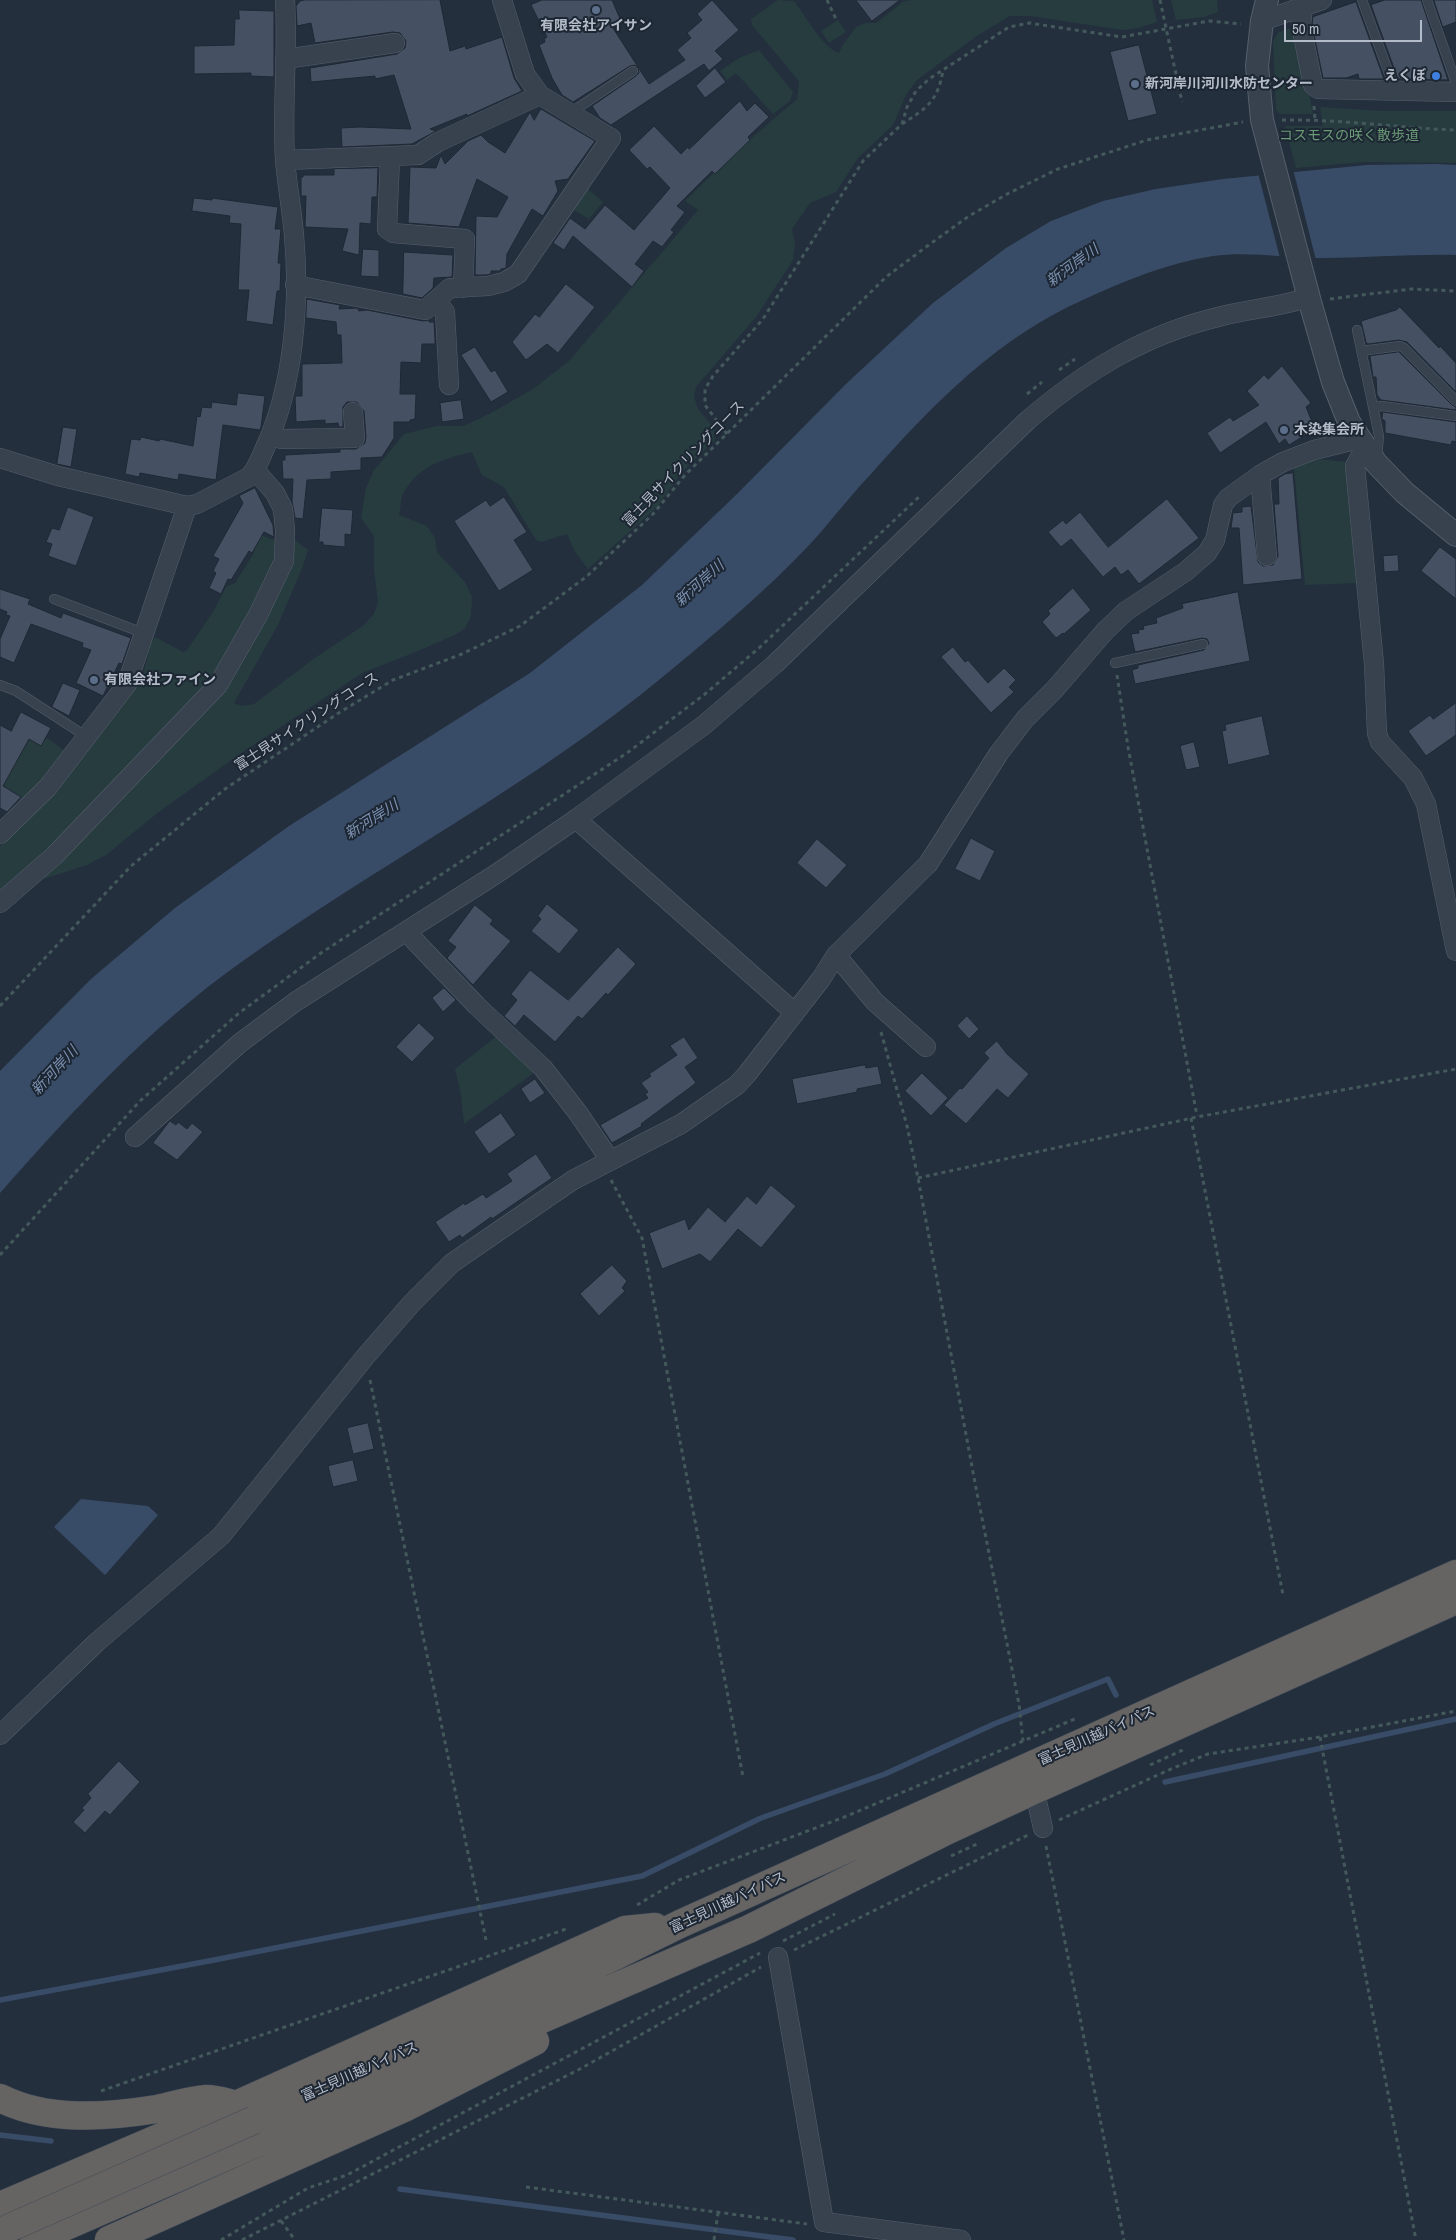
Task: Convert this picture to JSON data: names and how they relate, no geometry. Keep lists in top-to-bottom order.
{
  "streets": {
    "highway": ["富士見川越バイパス"],
    "path": ["富士見サイクリングコース"]
  },
  "water": ["新河岸川"],
  "parks": ["コスモスの咲く散歩道"],
  "places": [
    "有限会社アイサン",
    "えくぼ",
    "新河岸川河川水防センター",
    "木染集会所",
    "有限会社ファイン"
  ],
  "scale_bar": "50 m"
}
